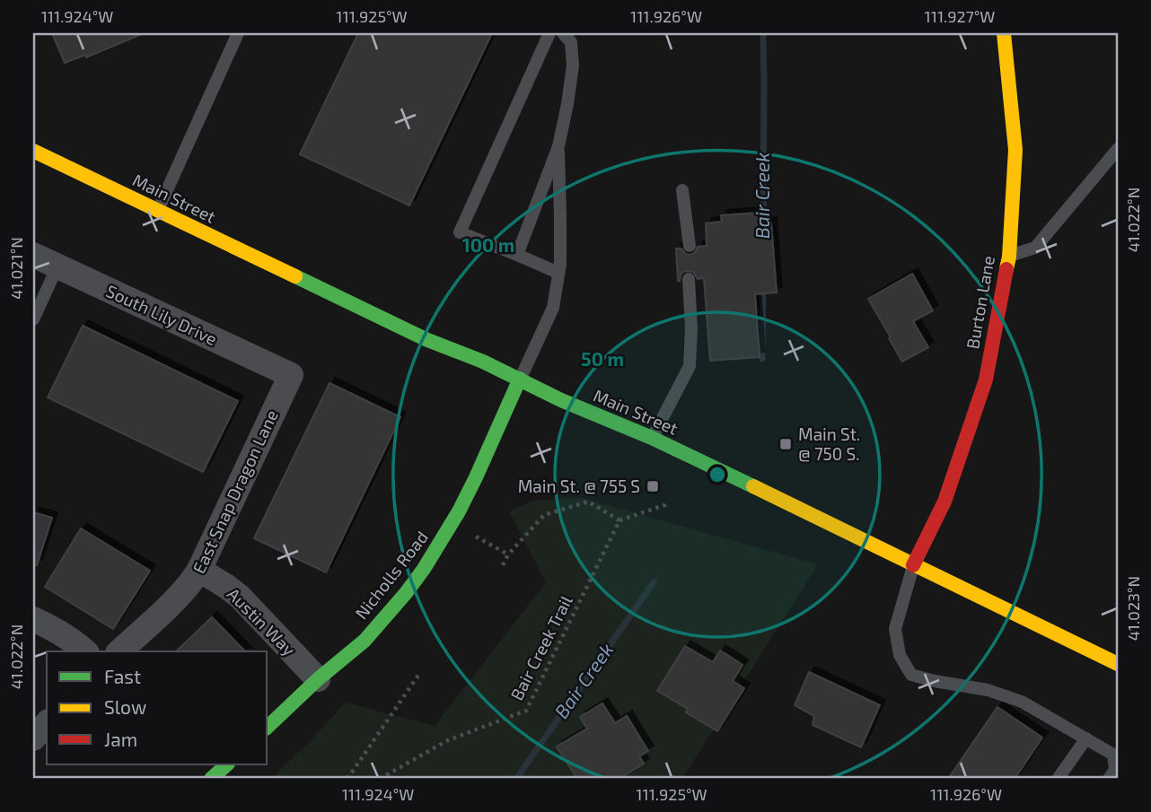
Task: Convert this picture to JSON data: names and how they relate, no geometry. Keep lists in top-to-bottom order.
{
  "streets": {
    "main road": ["Main Street", "Burton Lane", "Nicholls Road"],
    "street": ["South Lily Drive", "East Snap Dragon Lane", "Austin Way"],
    "path": ["Bair Creek Trail"]
  },
  "crossings": [
    ["Main Street", "Burton Lane"],
    ["Main Street", "Nicholls Road"],
    ["South Lily Drive", "East Snap Dragon Lane"],
    ["East Snap Dragon Lane", "Austin Way"],
    ["Nicholls Road", "Austin Way"]
  ],
  "water": ["Bair Creek"],
  "places": {
    "transit": ["Main St. @ 750 S.", "Main St. @ 755 S"]
  },
  "legend": ["Fast", "Slow", "Jam"],
  "coordinates": [
    "111.924°W",
    "111.925°W",
    "111.926°W",
    "111.927°W",
    "41.022°N",
    "41.021°N",
    "41.023°N"
  ],
  "rings": ["100 m", "50 m"]
}
